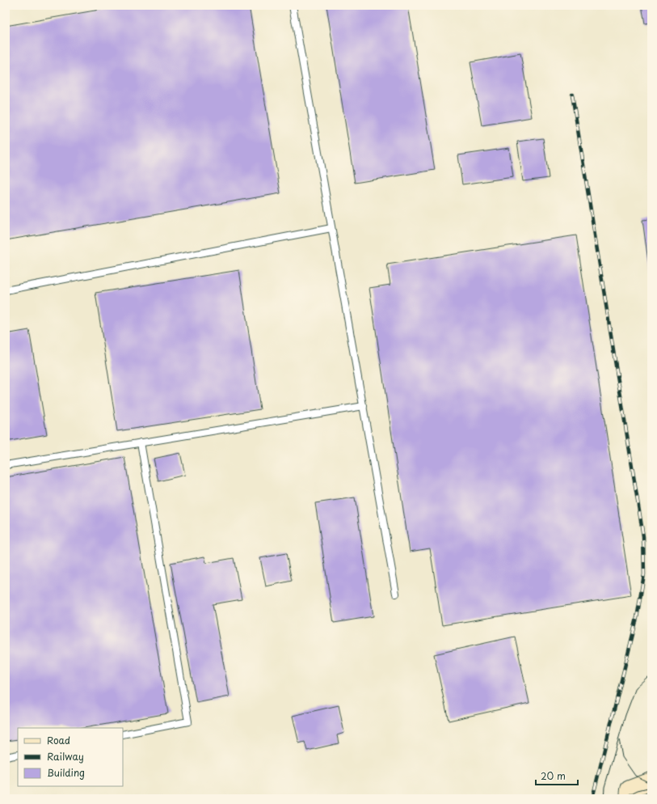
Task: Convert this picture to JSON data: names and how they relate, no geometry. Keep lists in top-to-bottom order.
{
  "legend": ["Road", "Railway", "Building"],
  "scale_bar": "20 m"
}
